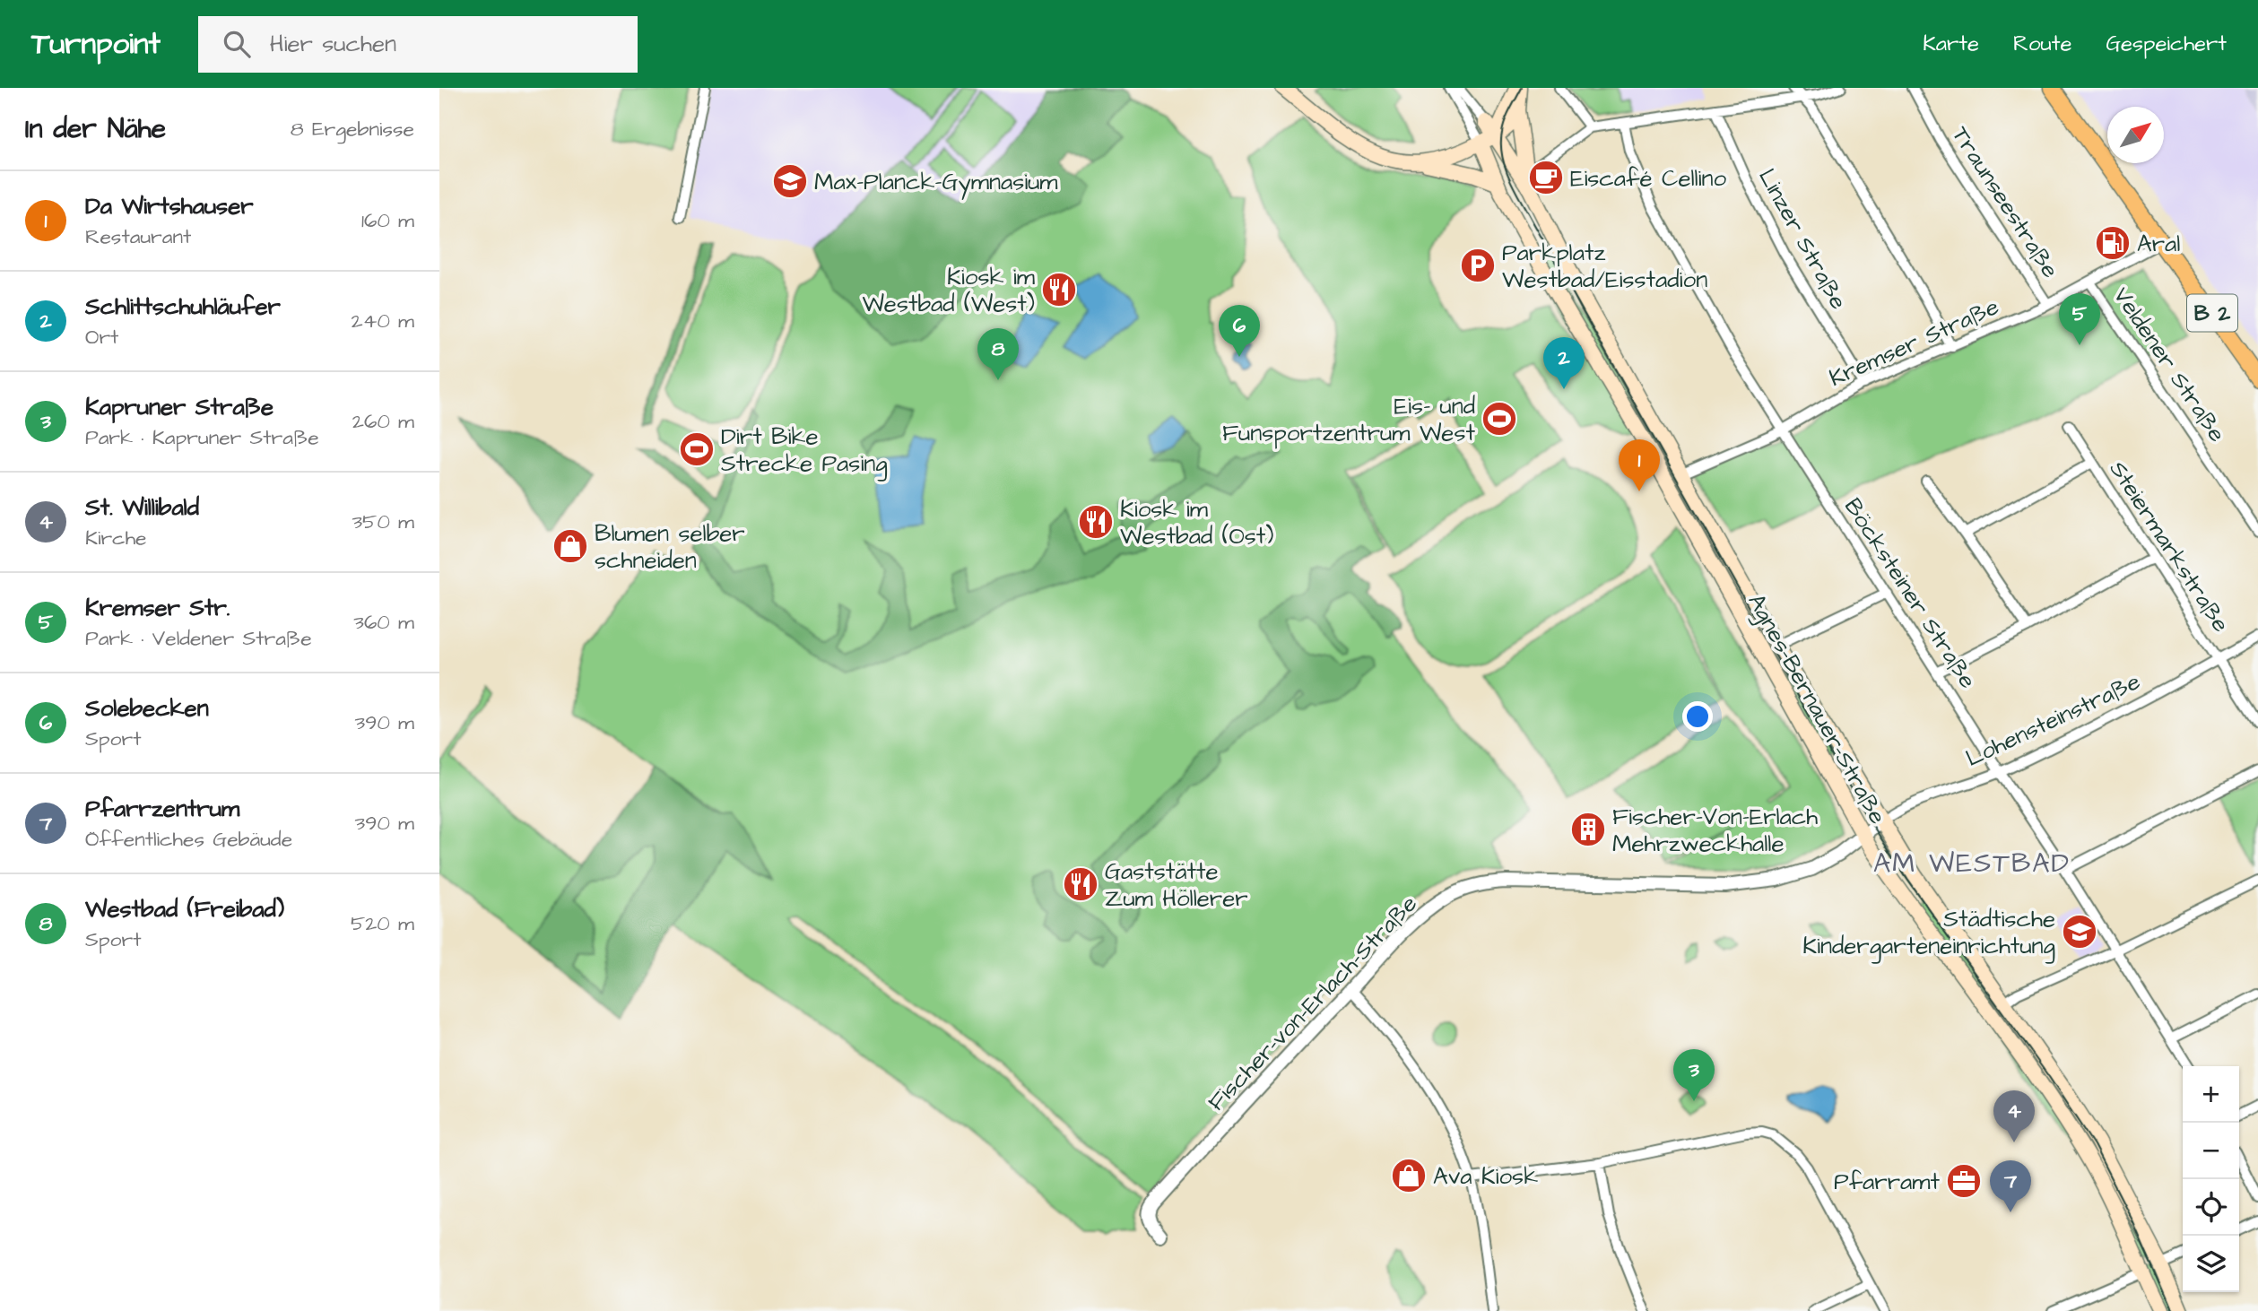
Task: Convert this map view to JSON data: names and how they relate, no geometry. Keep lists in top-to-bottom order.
{
  "streets": {
    "main road": ["B 2", "Agnes-Bernauer-Straße"],
    "street": [
      "Traunseestraße",
      "Linzer Straße",
      "Kremser Straße",
      "Veldener Straße",
      "Steiermarkstraße",
      "Böcksteiner Straße",
      "Lohensteinstraße",
      "Fischer-von-Erlach-Straße"
    ]
  },
  "crossings": [
    ["Traunseestraße", "Kremser Straße"],
    ["Linzer Straße", "Kremser Straße"],
    ["B 2", "Kremser Straße"],
    ["Kremser Straße", "Veldener Straße"],
    ["Kremser Straße", "Böcksteiner Straße"],
    ["Kremser Straße", "Agnes-Bernauer-Straße"],
    ["Steiermarkstraße", "Lohensteinstraße"],
    ["Böcksteiner Straße", "Lohensteinstraße"],
    ["Agnes-Bernauer-Straße", "Lohensteinstraße"],
    ["Agnes-Bernauer-Straße", "Fischer-von-Erlach-Straße"],
    ["Lohensteinstraße", "Fischer-von-Erlach-Straße"]
  ],
  "districts": ["AM WESTBAD"],
  "places": {
    "cafe": ["Eiscafé Cellino"],
    "school or university": ["Max-Planck-Gymnasium", "Städtische Kindergarteneinrichtung"],
    "fuel station": ["Aral"],
    "parking": ["Parkplatz Westbad/Eisstadion"],
    "restaurant": ["Kiosk im Westbad (West)", "Kiosk im Westbad (Ost)", "Gaststätte Zum Höllerer"],
    "sports": ["Eis- und Funsportzentrum West", "Dirt Bike Strecke Pasing"],
    "shop": ["Blumen selber schneiden", "Ava Kiosk"],
    "building": ["Fischer-Von-Erlach Mehrzweckhalle"],
    "office": ["Pfarramt"]
  },
  "north": "top right",
  "page": {
    "header": "Turnpoint",
    "search": "Hier suchen",
    "nav": ["Karte", "Route", "Gespeichert"],
    "heading": ["In der Nähe", "8 Ergebnisse"],
    "list": [
      {
        "mark": "1",
        "name": "Da Wirtshauser",
        "note": "Restaurant",
        "value": "160 m"
      },
      {
        "mark": "2",
        "name": "Schlittschuhläufer",
        "note": "Ort",
        "value": "240 m"
      },
      {
        "mark": "3",
        "name": "Kapruner Straße",
        "note": "Park · Kapruner Straße",
        "value": "260 m"
      },
      {
        "mark": "4",
        "name": "St. Willibald",
        "note": "Kirche",
        "value": "350 m"
      },
      {
        "mark": "5",
        "name": "Kremser Str.",
        "note": "Park · Veldener Straße",
        "value": "360 m"
      },
      {
        "mark": "6",
        "name": "Solebecken",
        "note": "Sport",
        "value": "390 m"
      },
      {
        "mark": "7",
        "name": "Pfarrzentrum",
        "note": "Öffentliches Gebäude",
        "value": "390 m"
      },
      {
        "mark": "8",
        "name": "Westbad (Freibad)",
        "note": "Sport",
        "value": "520 m"
      }
    ],
    "pins": [
      "5",
      "6",
      "8",
      "2",
      "1",
      "3",
      "4",
      "7"
    ],
    "map_buttons": ["+", "−"]
  }
}
